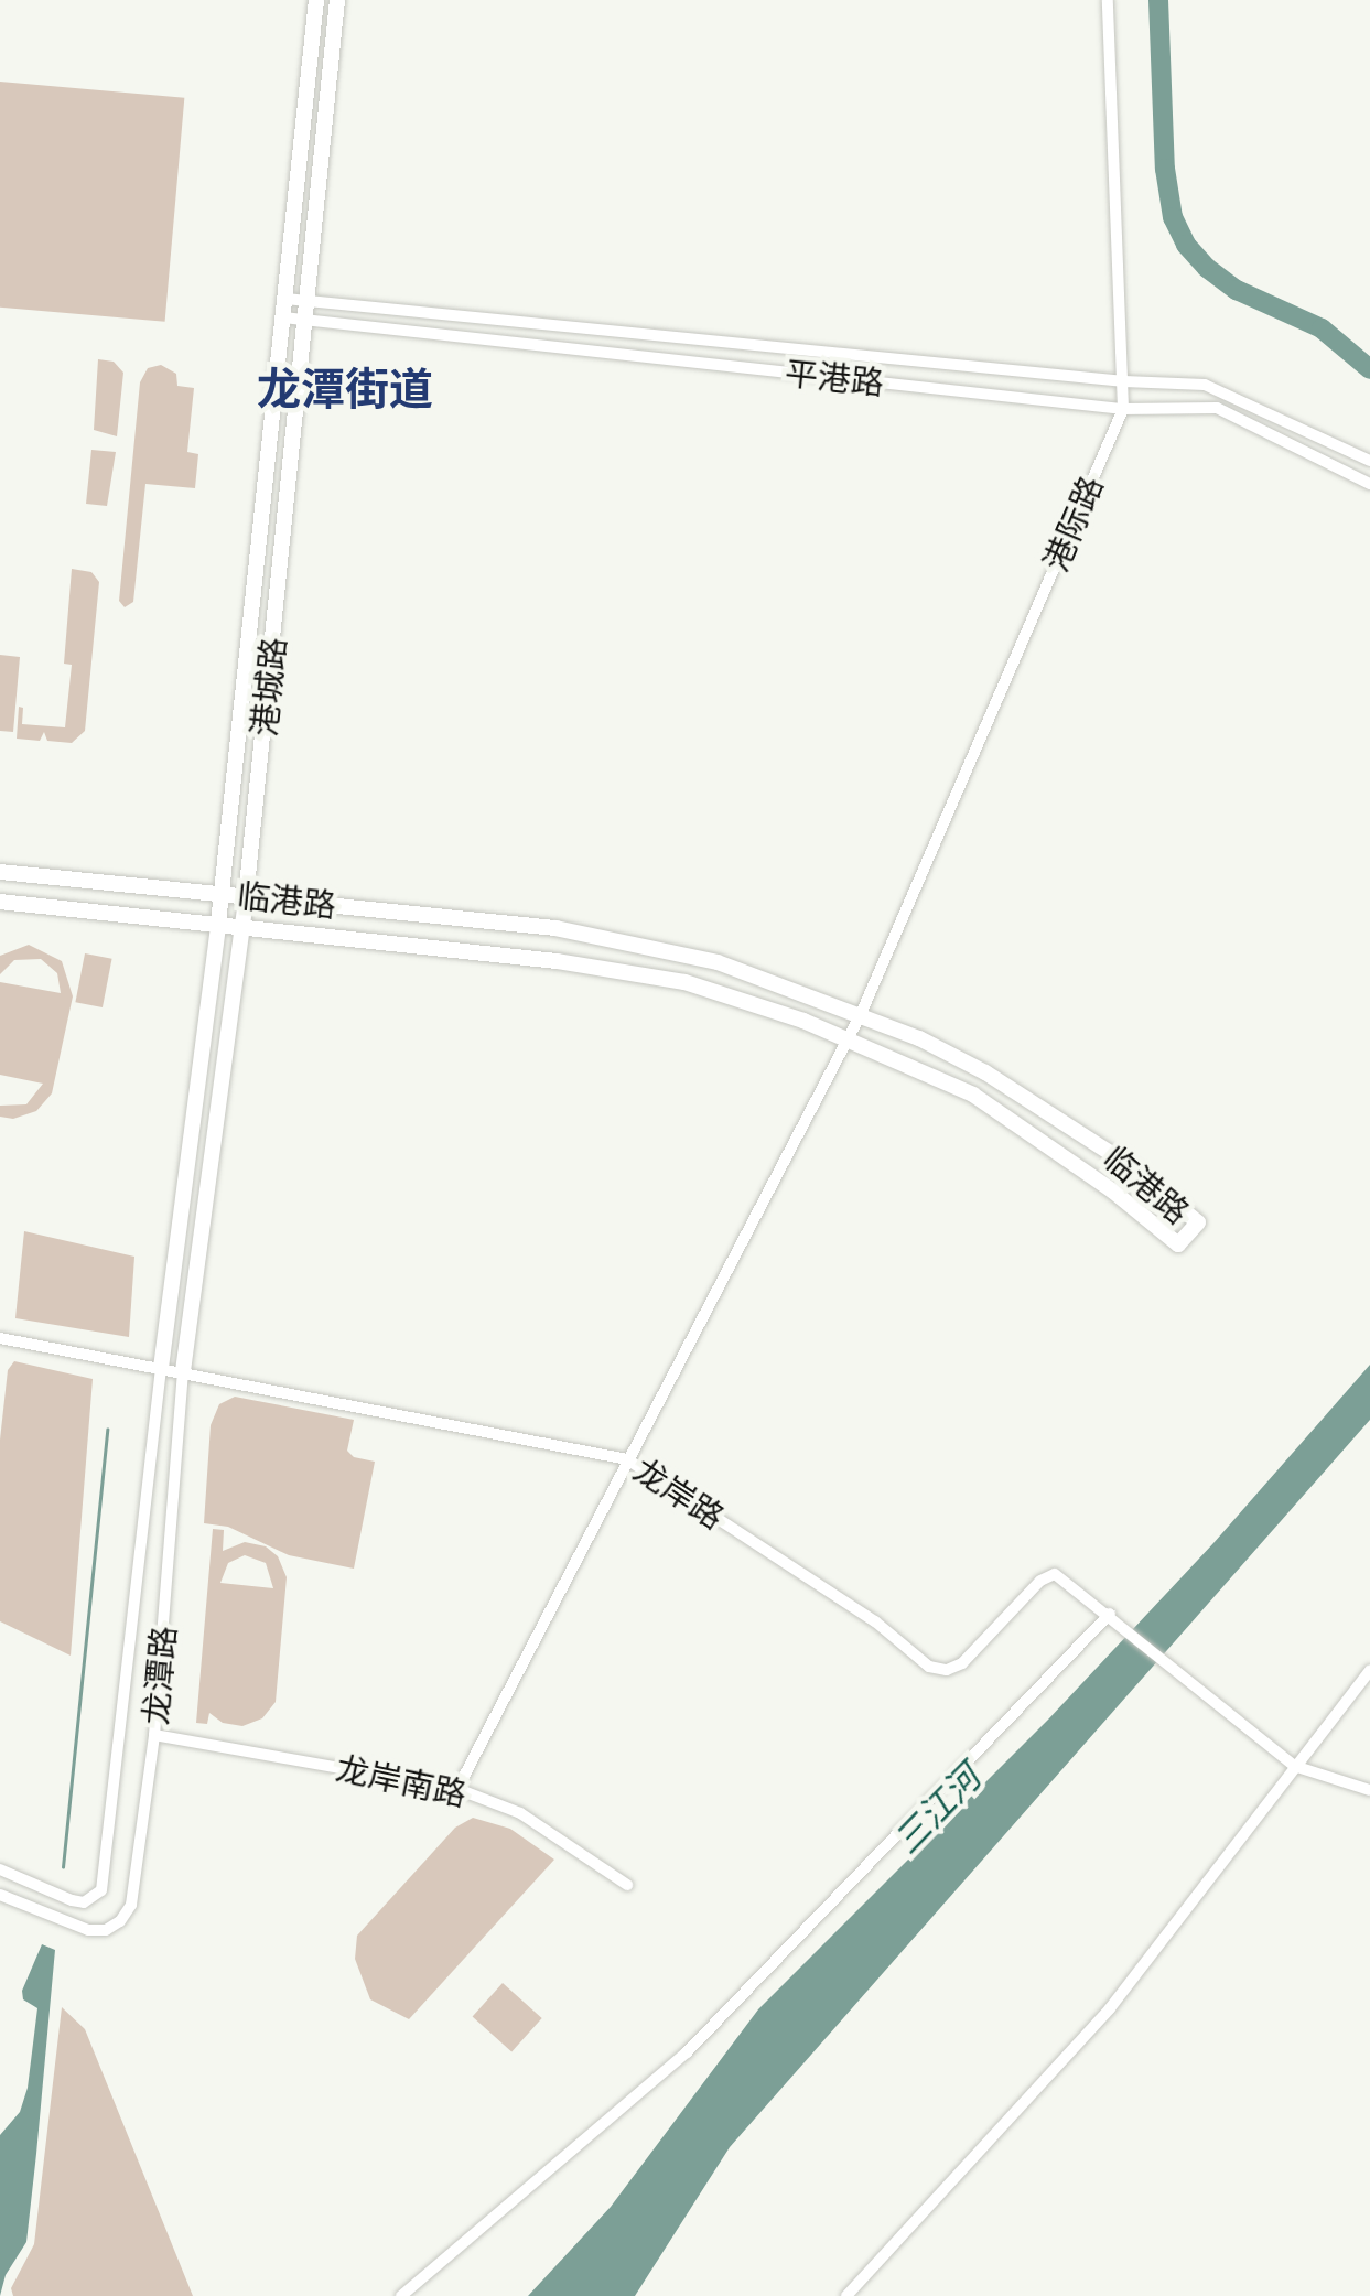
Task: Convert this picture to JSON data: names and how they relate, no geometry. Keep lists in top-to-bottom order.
{
  "streets": {
    "main road": ["港城路", "临港路"],
    "street": [
      "平港路",
      "港际路",
      "龙岸路",
      "龙潭路",
      "龙岸南路"
    ]
  },
  "crossings": [
    ["平港路", "港际路"],
    ["平港路", "港城路"],
    ["港际路", "临港路"],
    ["港际路", "龙岸路"],
    ["港际路", "龙岸南路"],
    ["港城路", "临港路"],
    ["港城路", "龙岸路"],
    ["港城路", "龙潭路"],
    ["龙岸路", "龙潭路"],
    ["龙潭路", "龙岸南路"]
  ],
  "districts": ["龙潭街道"],
  "water": ["三江河"]
}
